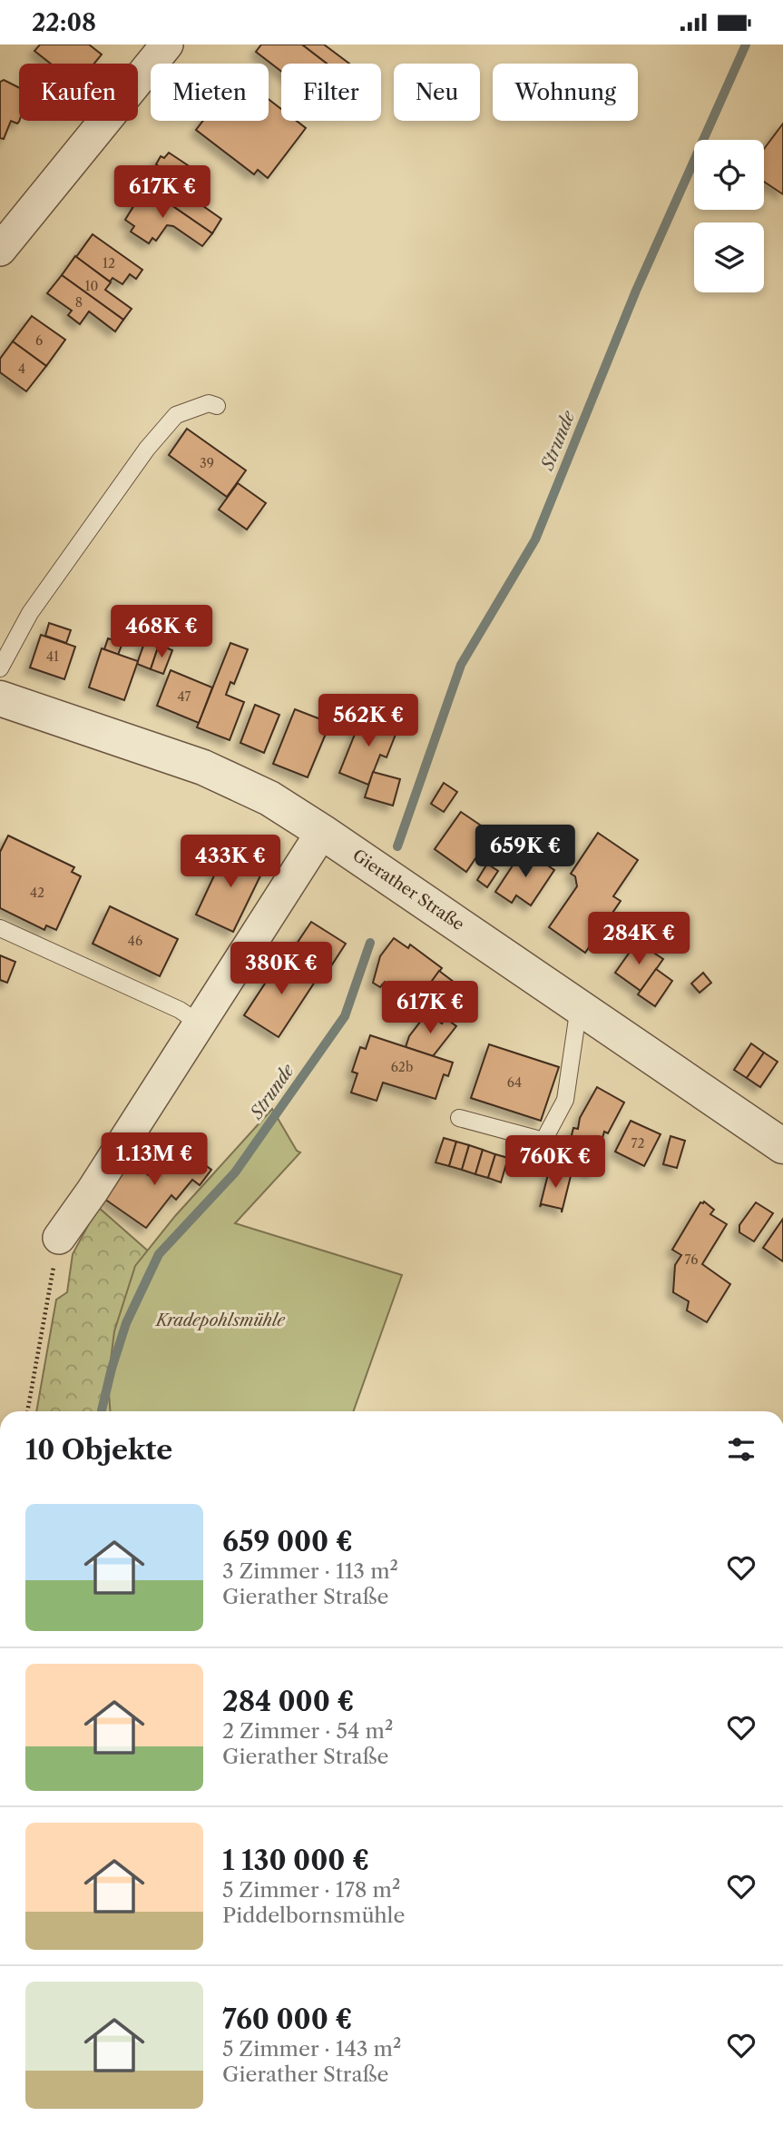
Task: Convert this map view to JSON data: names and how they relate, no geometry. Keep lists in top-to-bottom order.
{
  "streets": {
    "street": ["Gierather Straße"]
  },
  "water": ["Strunde"],
  "parks": ["Kradepohlsmühle"],
  "house_numbers": [
    "12",
    "10",
    "8",
    "6",
    "4",
    "39",
    "41",
    "47",
    "42",
    "46",
    "62b",
    "64",
    "72",
    "76"
  ],
  "page": {
    "status": "22:08",
    "chip": [
      "Kaufen",
      "Mieten",
      "Filter",
      "Neu",
      "Wohnung"
    ],
    "price": [
      "617K €",
      "468K €",
      "562K €",
      "659K €",
      "433K €",
      "284K €",
      "380K €",
      "617K €",
      "1.13M €",
      "760K €"
    ],
    "heading": "10 Objekte",
    "list": [
      {
        "name": "659 000 €",
        "note": "3 Zimmer · 113 m² · Gierather Straße"
      },
      {
        "name": "284 000 €",
        "note": "2 Zimmer · 54 m² · Gierather Straße"
      },
      {
        "name": "1 130 000 €",
        "note": "5 Zimmer · 178 m² · Piddelbornsmühle"
      },
      {
        "name": "760 000 €",
        "note": "5 Zimmer · 143 m² · Gierather Straße"
      }
    ]
  }
}
